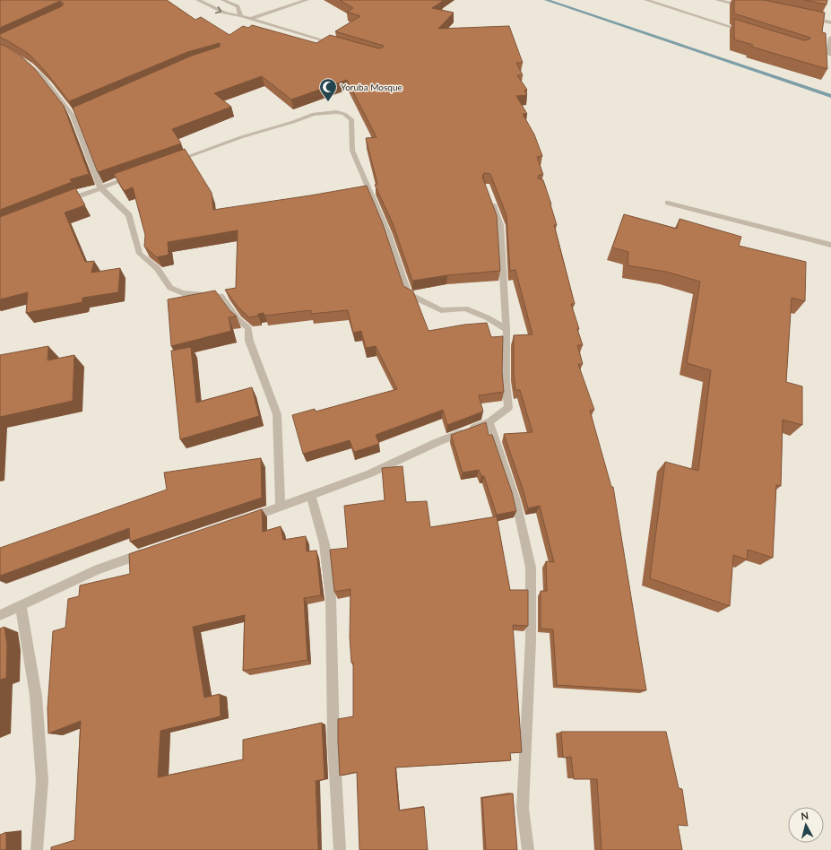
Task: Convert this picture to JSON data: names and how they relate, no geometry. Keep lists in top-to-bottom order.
{
  "places": {
    "mosque": ["Yoruba Mosque"]
  },
  "north": "top"
}
